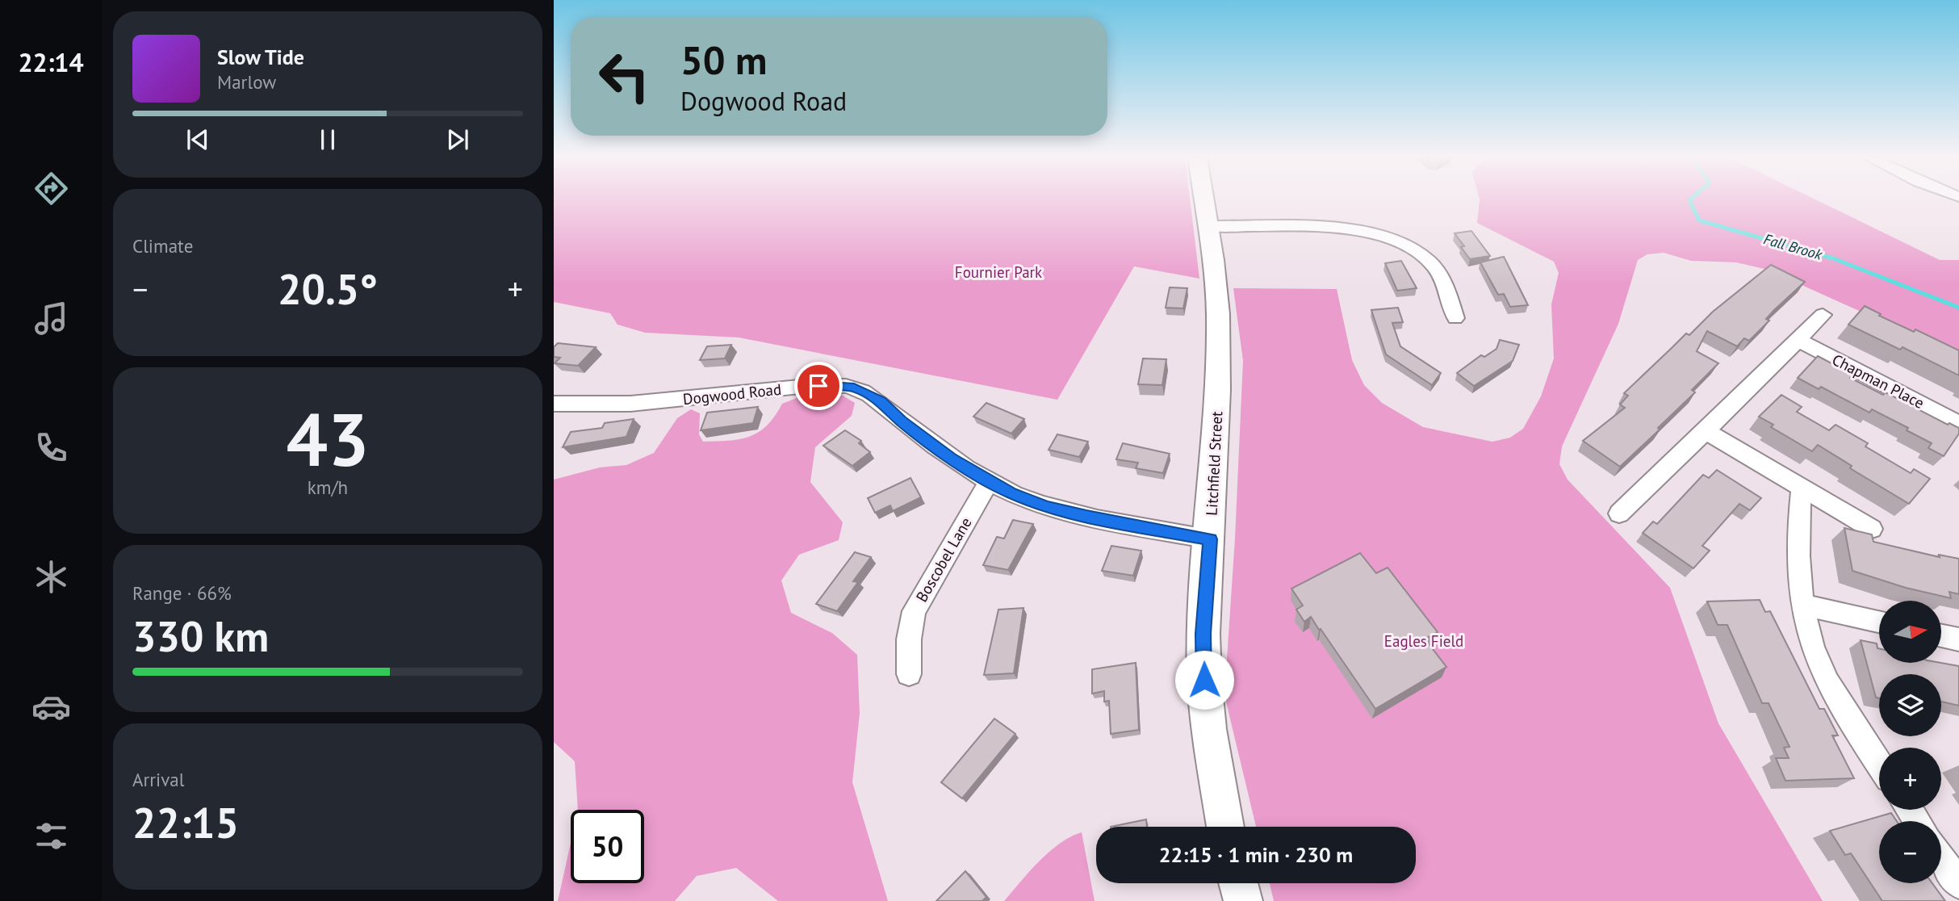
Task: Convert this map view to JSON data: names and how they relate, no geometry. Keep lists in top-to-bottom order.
{
  "streets": {
    "main road": ["Litchfield Street"],
    "street": ["Chapman Place", "Dogwood Road", "Boscobel Lane"]
  },
  "crossings": [
    ["Dogwood Road", "Litchfield Street"],
    ["Dogwood Road", "Boscobel Lane"]
  ],
  "water": ["Fall Brook"],
  "parks": ["Fournier Park", "Eagles Field"],
  "north": "right",
  "page": {
    "tabs": "22:14",
    "turn": ["50 m", "Dogwood Road"],
    "song": ["Slow Tide", "Marlow"],
    "tile": [
      "Climate",
      ["43", "km/h"],
      ["Range · 66%", "330 km"],
      ["Arrival", "22:15"]
    ],
    "heat": ["−", "20.5°", "+"],
    "map_buttons": ["+", "−"],
    "limit": "50",
    "trip": "22:15 · 1 min · 230 m"
  }
}
